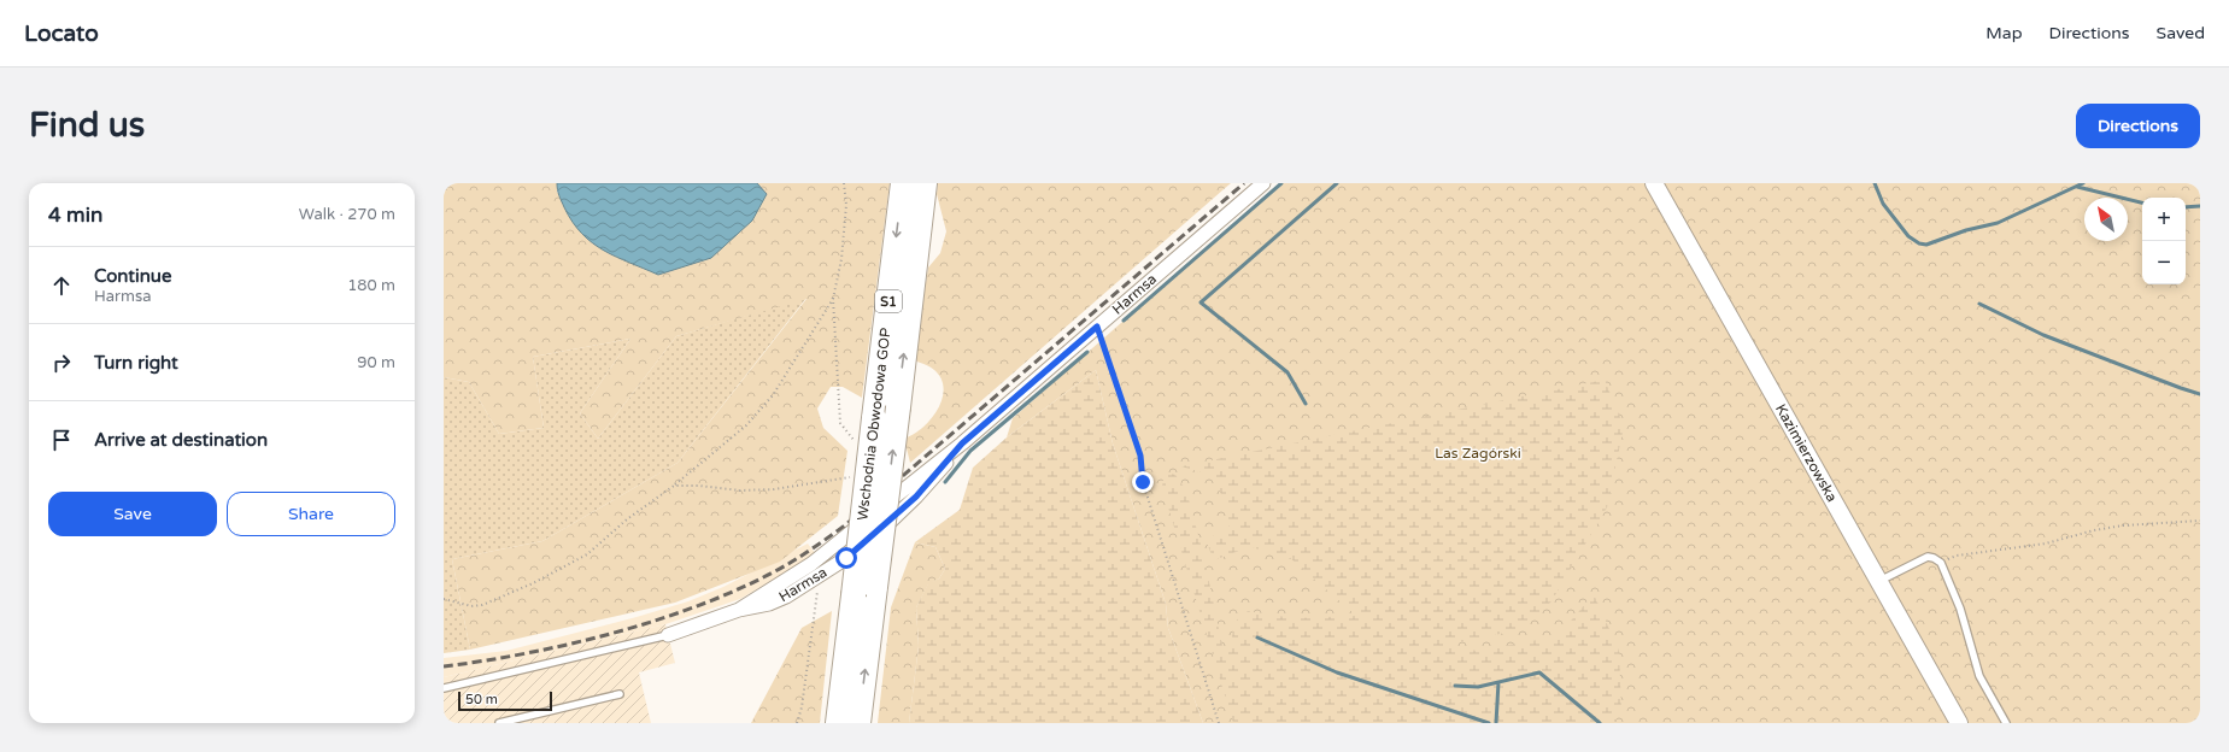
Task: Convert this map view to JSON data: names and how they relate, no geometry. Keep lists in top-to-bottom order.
{
  "streets": {
    "highway": ["S1", "Wschodnia Obwodowa GOP"],
    "street": ["Harmsa", "Kazimierzowska"]
  },
  "parks": ["Las Zagórski"],
  "scale_bar": "50 m",
  "north": "top left",
  "page": {
    "header": "Locato",
    "nav": ["Map", "Directions", "Saved"],
    "buttons": [
      "Directions",
      ["Save", "Share"]
    ],
    "title": "Find us",
    "heading": ["4 min", "Walk · 270 m"],
    "map_buttons": ["+", "−"],
    "list": [
      ["Continue", "Harmsa", "180 m"],
      ["Turn right", "90 m"],
      "Arrive at destination"
    ],
    "scale": "50 m"
  }
}
